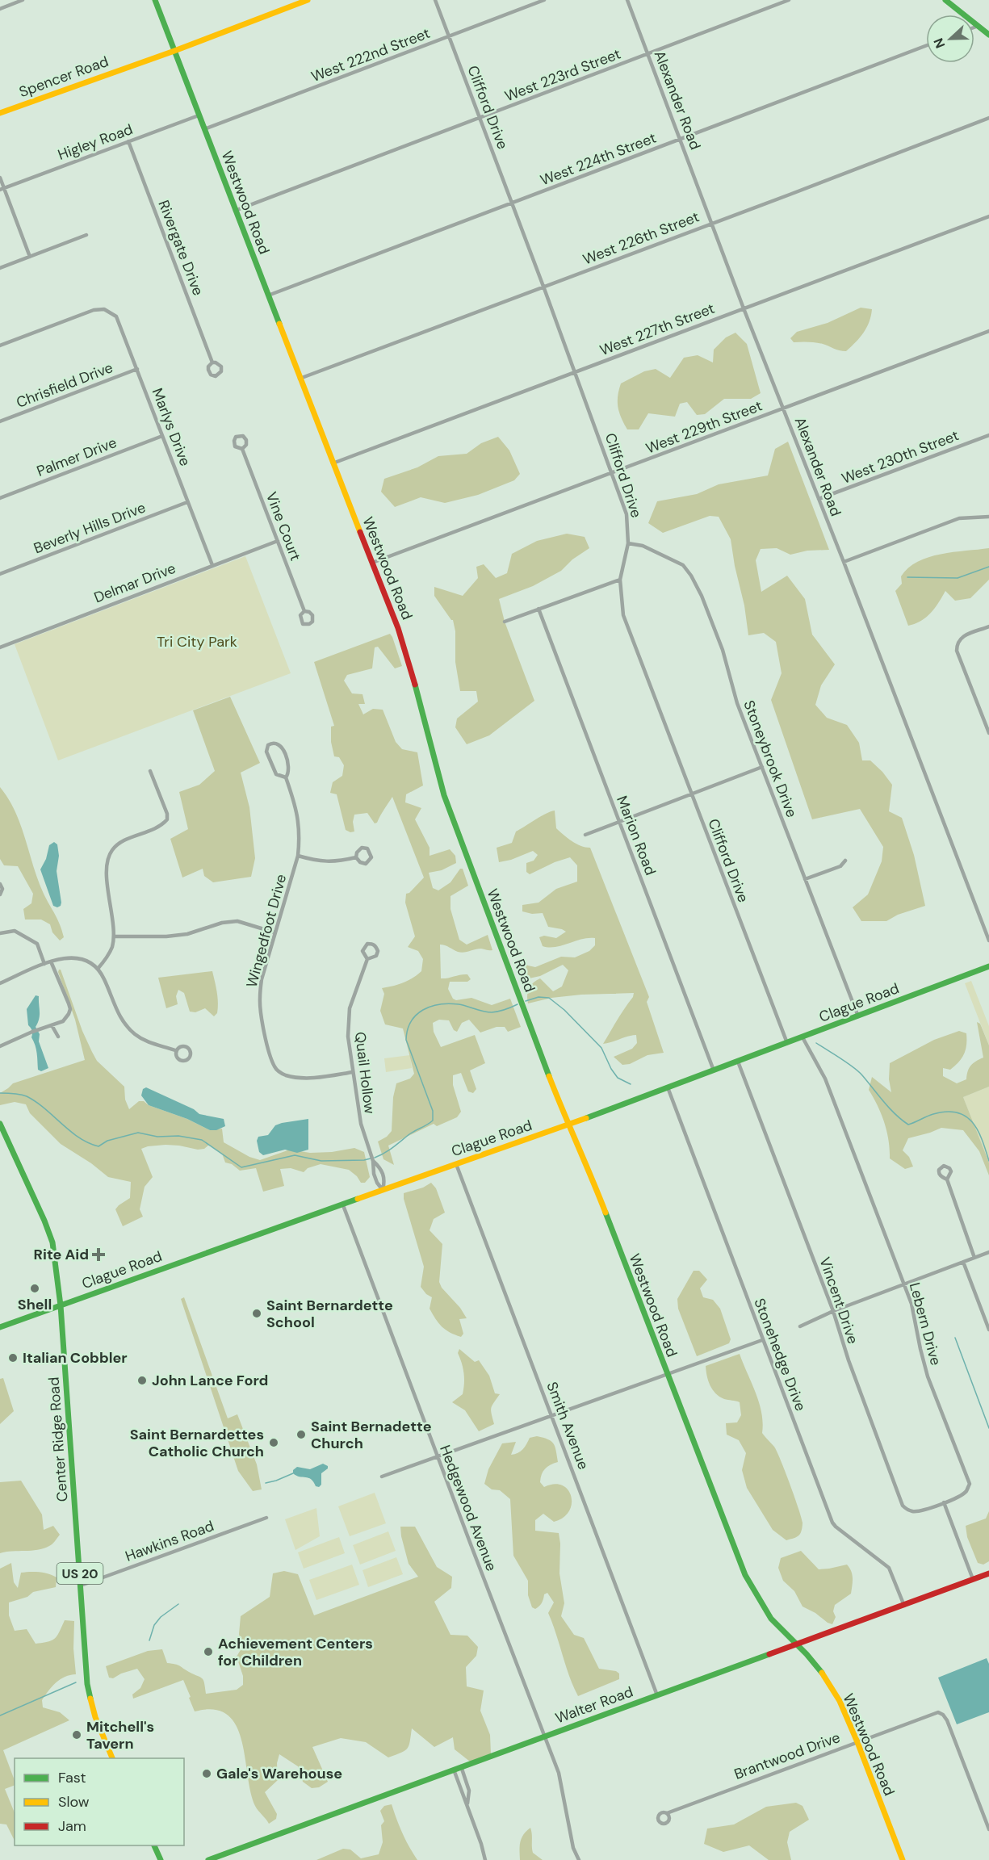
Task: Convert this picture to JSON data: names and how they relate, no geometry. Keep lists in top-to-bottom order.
{
  "streets": {
    "street": [
      "West 222nd Street",
      "West 223rd Street",
      "Spencer Road",
      "Alexander Road",
      "Clifford Drive",
      "Higley Road",
      "West 224th Street",
      "Westwood Road",
      "West 226th Street",
      "Rivergate Drive",
      "West 227th Street",
      "Chrisfield Drive",
      "Marlys Drive",
      "West 229th Street",
      "Palmer Drive",
      "West 230th Street",
      "Vine Court",
      "Beverly Hills Drive",
      "Delmar Drive",
      "Stoneybrook Drive",
      "Marion Road",
      "Wingedfoot Drive",
      "Clague Road",
      "Quail Hollow",
      "Vincent Drive",
      "Lebern Drive",
      "Stonehedge Drive",
      "Smith Avenue",
      "Center Ridge Road",
      "Hedgewood Avenue",
      "Hawkins Road",
      "US 20",
      "Walter Road",
      "Brantwood Drive"
    ]
  },
  "crossings": [
    ["West 222nd Street", "Clifford Drive"],
    ["West 222nd Street", "Westwood Road"],
    ["West 223rd Street", "Alexander Road"],
    ["West 223rd Street", "Clifford Drive"],
    ["West 223rd Street", "Westwood Road"],
    ["Spencer Road", "Westwood Road"],
    ["Alexander Road", "West 224th Street"],
    ["Alexander Road", "West 226th Street"],
    ["Alexander Road", "West 227th Street"],
    ["Alexander Road", "West 229th Street"],
    ["Alexander Road", "West 230th Street"],
    ["Clifford Drive", "West 224th Street"],
    ["Clifford Drive", "West 226th Street"],
    ["Clifford Drive", "West 227th Street"],
    ["Clifford Drive", "West 229th Street"],
    ["Clifford Drive", "Stoneybrook Drive"],
    ["Clifford Drive", "Clague Road"],
    ["Higley Road", "Westwood Road"],
    ["Higley Road", "Rivergate Drive"],
    ["West 224th Street", "Westwood Road"],
    ["Westwood Road", "West 226th Street"],
    ["Westwood Road", "West 227th Street"],
    ["Westwood Road", "West 229th Street"],
    ["Westwood Road", "Clague Road"],
    ["Westwood Road", "Walter Road"],
    ["Westwood Road", "Brantwood Drive"],
    ["Chrisfield Drive", "Marlys Drive"],
    ["Marlys Drive", "Palmer Drive"],
    ["Marlys Drive", "Beverly Hills Drive"],
    ["Marlys Drive", "Delmar Drive"],
    ["Vine Court", "Delmar Drive"],
    ["Stoneybrook Drive", "Clague Road"],
    ["Marion Road", "Clague Road"],
    ["Wingedfoot Drive", "Quail Hollow"],
    ["Clague Road", "Quail Hollow"],
    ["Clague Road", "Vincent Drive"],
    ["Clague Road", "Lebern Drive"],
    ["Clague Road", "Stonehedge Drive"],
    ["Clague Road", "Smith Avenue"],
    ["Clague Road", "Center Ridge Road"],
    ["Clague Road", "Hedgewood Avenue"],
    ["Vincent Drive", "Lebern Drive"],
    ["Stonehedge Drive", "Walter Road"],
    ["Smith Avenue", "Walter Road"],
    ["Center Ridge Road", "Hawkins Road"],
    ["Hedgewood Avenue", "Walter Road"]
  ],
  "parks": ["Tri City Park"],
  "places": {
    "health": ["Rite Aid"],
    "other": [
      "Shell",
      "Saint Bernardette School",
      "Italian Cobbler",
      "John Lance Ford",
      "Saint Bernadette Church",
      "Saint Bernardettes Catholic Church",
      "Achievement Centers for Children",
      "Mitchell's Tavern",
      "Gale's Warehouse"
    ]
  },
  "legend": ["Fast", "Slow", "Jam"],
  "north": "left"
}
